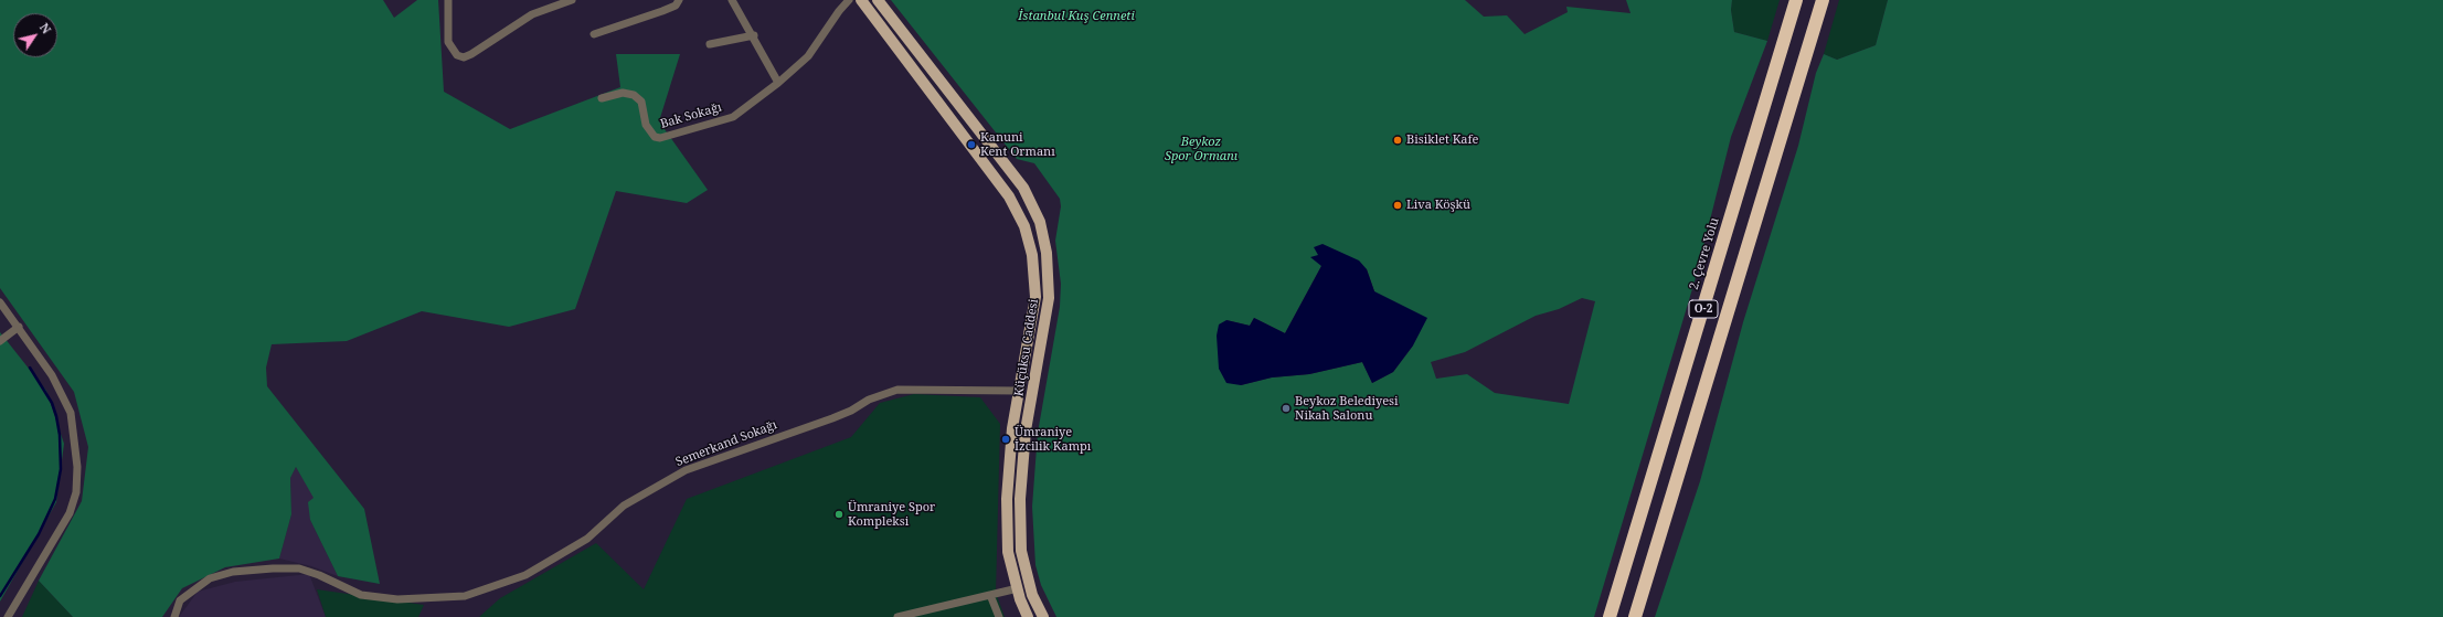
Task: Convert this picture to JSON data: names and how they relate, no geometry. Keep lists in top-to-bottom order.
{
  "streets": {
    "highway": ["2. Çevre Yolu", "O-2"],
    "main road": ["Küçüksu Caddesi"],
    "street": ["Bak Sokağı", "Semerkand Sokağı"]
  },
  "crossings": [
    ["Küçüksu Caddesi", "Semerkand Sokağı"]
  ],
  "parks": ["İstanbul Kuş Cenneti", "Beykoz Spor Ormanı"],
  "places": [
    "Bisiklet Kafe",
    "Kanuni Kent Ormanı",
    "Liva Köşkü",
    "Beykoz Belediyesi Nikah Salonu",
    "Ümraniye İzcilik Kampı",
    "Ümraniye Spor Kompleksi"
  ],
  "north": "top right"
}
